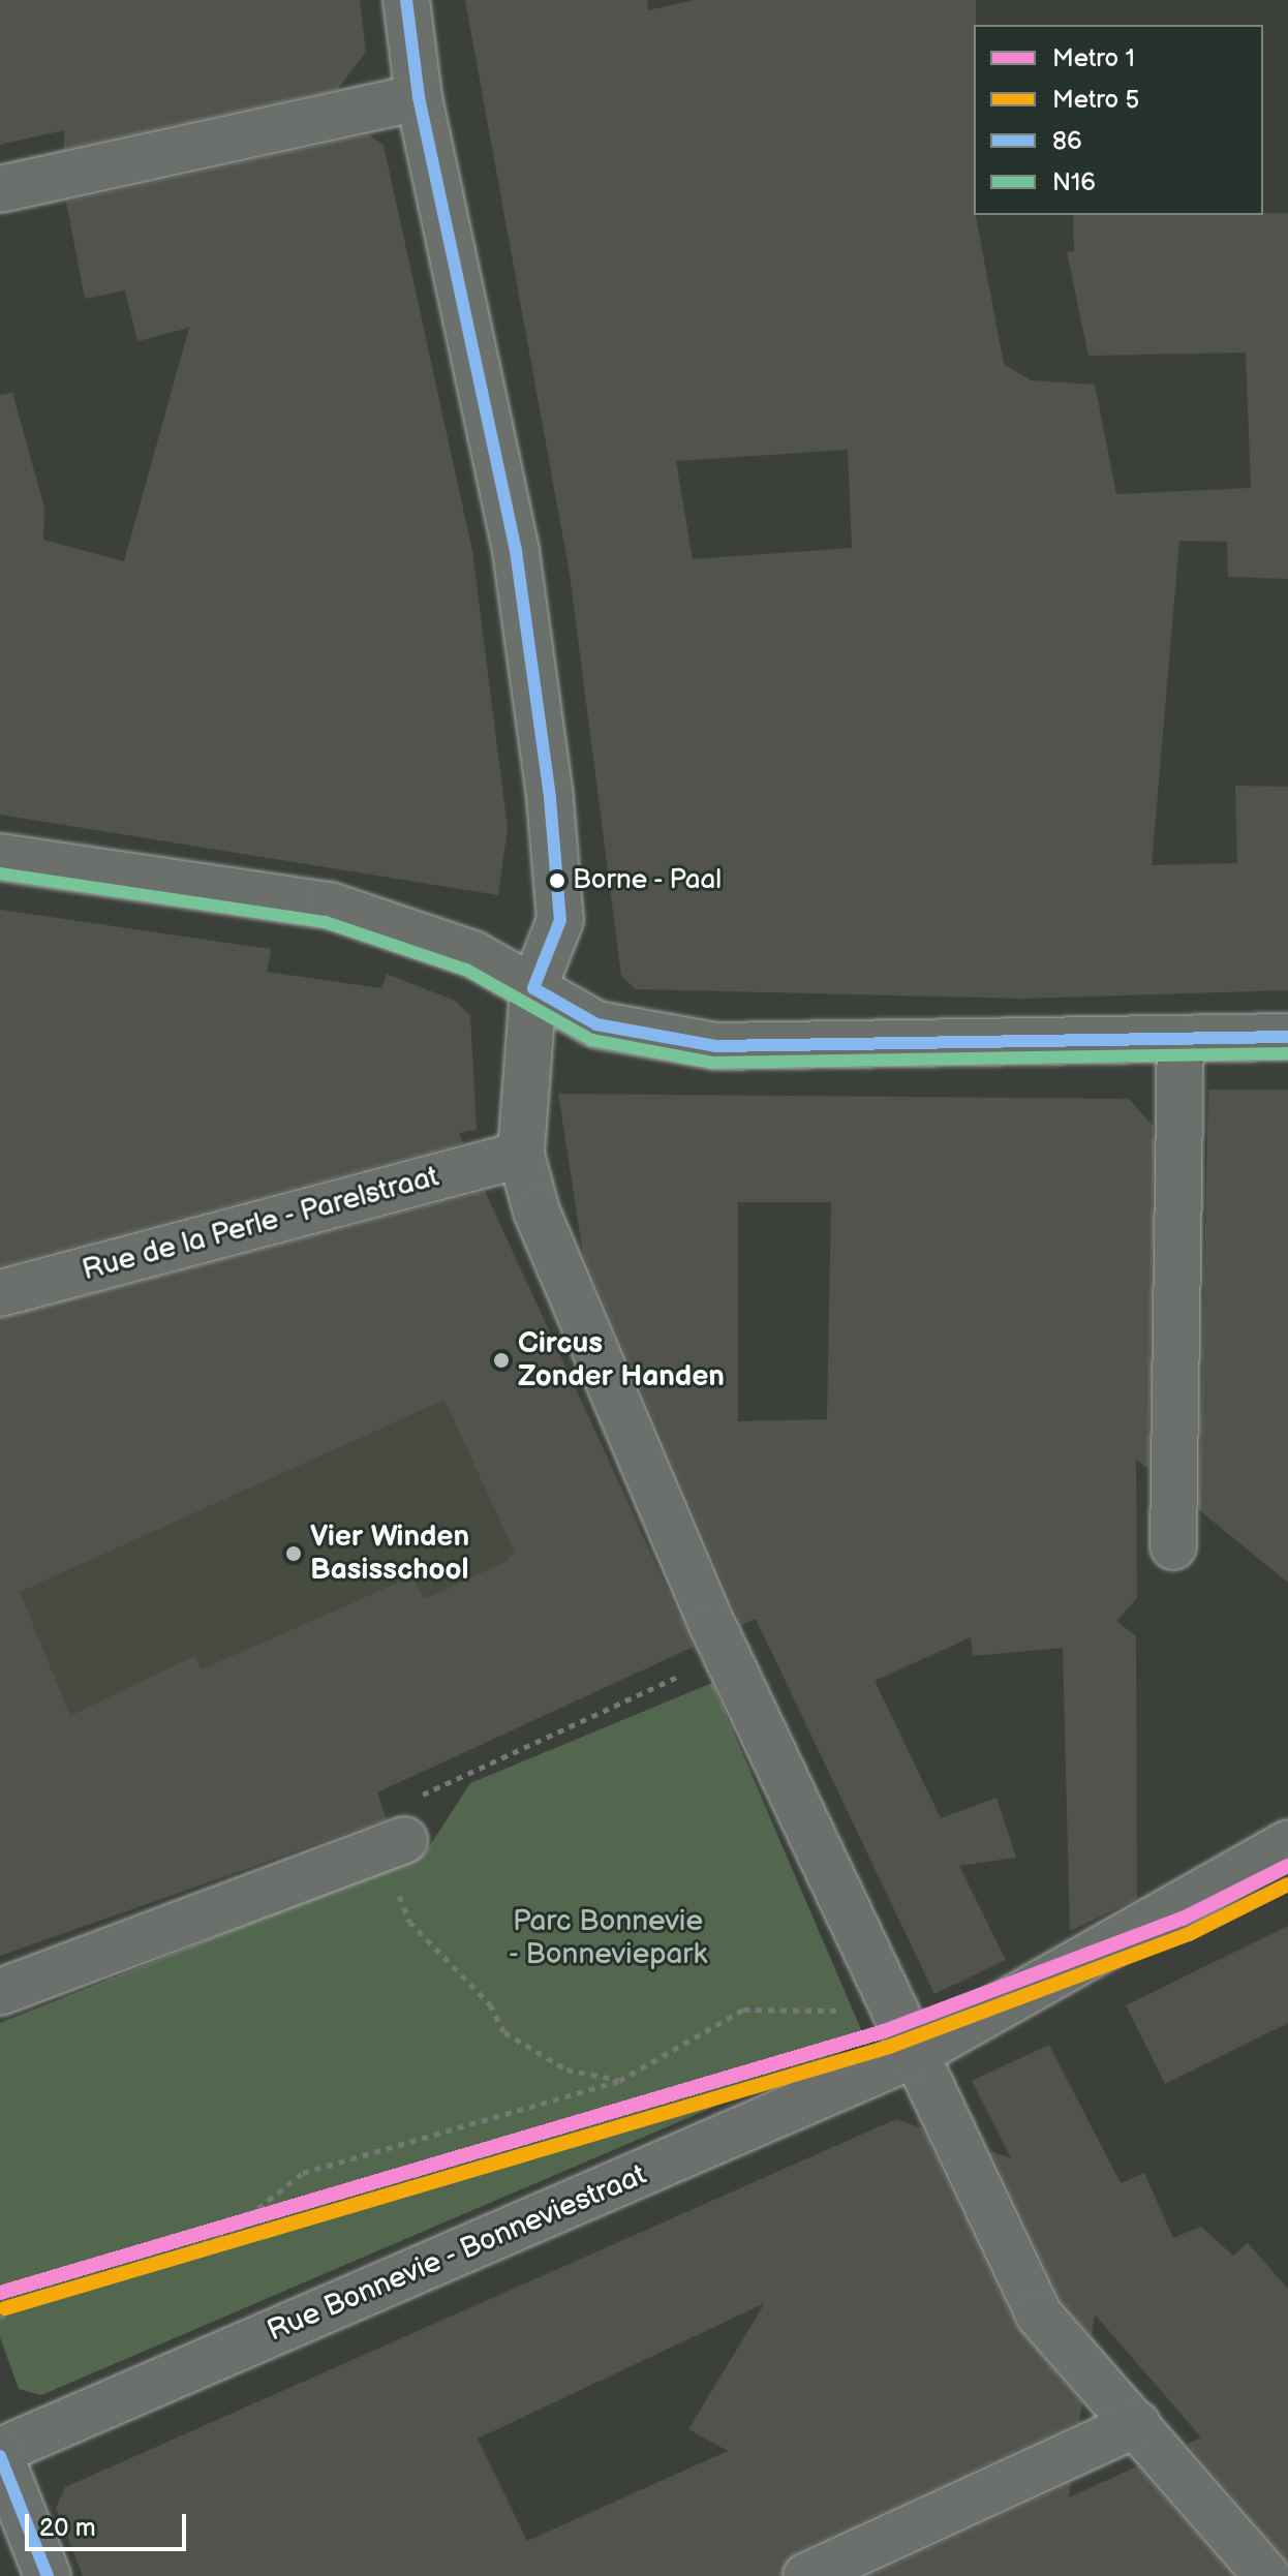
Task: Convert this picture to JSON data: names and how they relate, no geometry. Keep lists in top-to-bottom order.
{
  "streets": {
    "street": ["Rue de la Perle - Parelstraat", "Rue Bonnevie - Bonneviestraat"]
  },
  "parks": ["Parc Bonnevie - Bonneviepark"],
  "places": ["Borne - Paal", "Circus Zonder Handen", "Vier Winden Basisschool"],
  "lines": [
    "transit line 86",
    "transit line N16",
    "metro line 1",
    "metro line 5"
  ],
  "legend": [
    "Metro 1",
    "Metro 5",
    "86",
    "N16"
  ],
  "scale_bar": "20 m"
}
